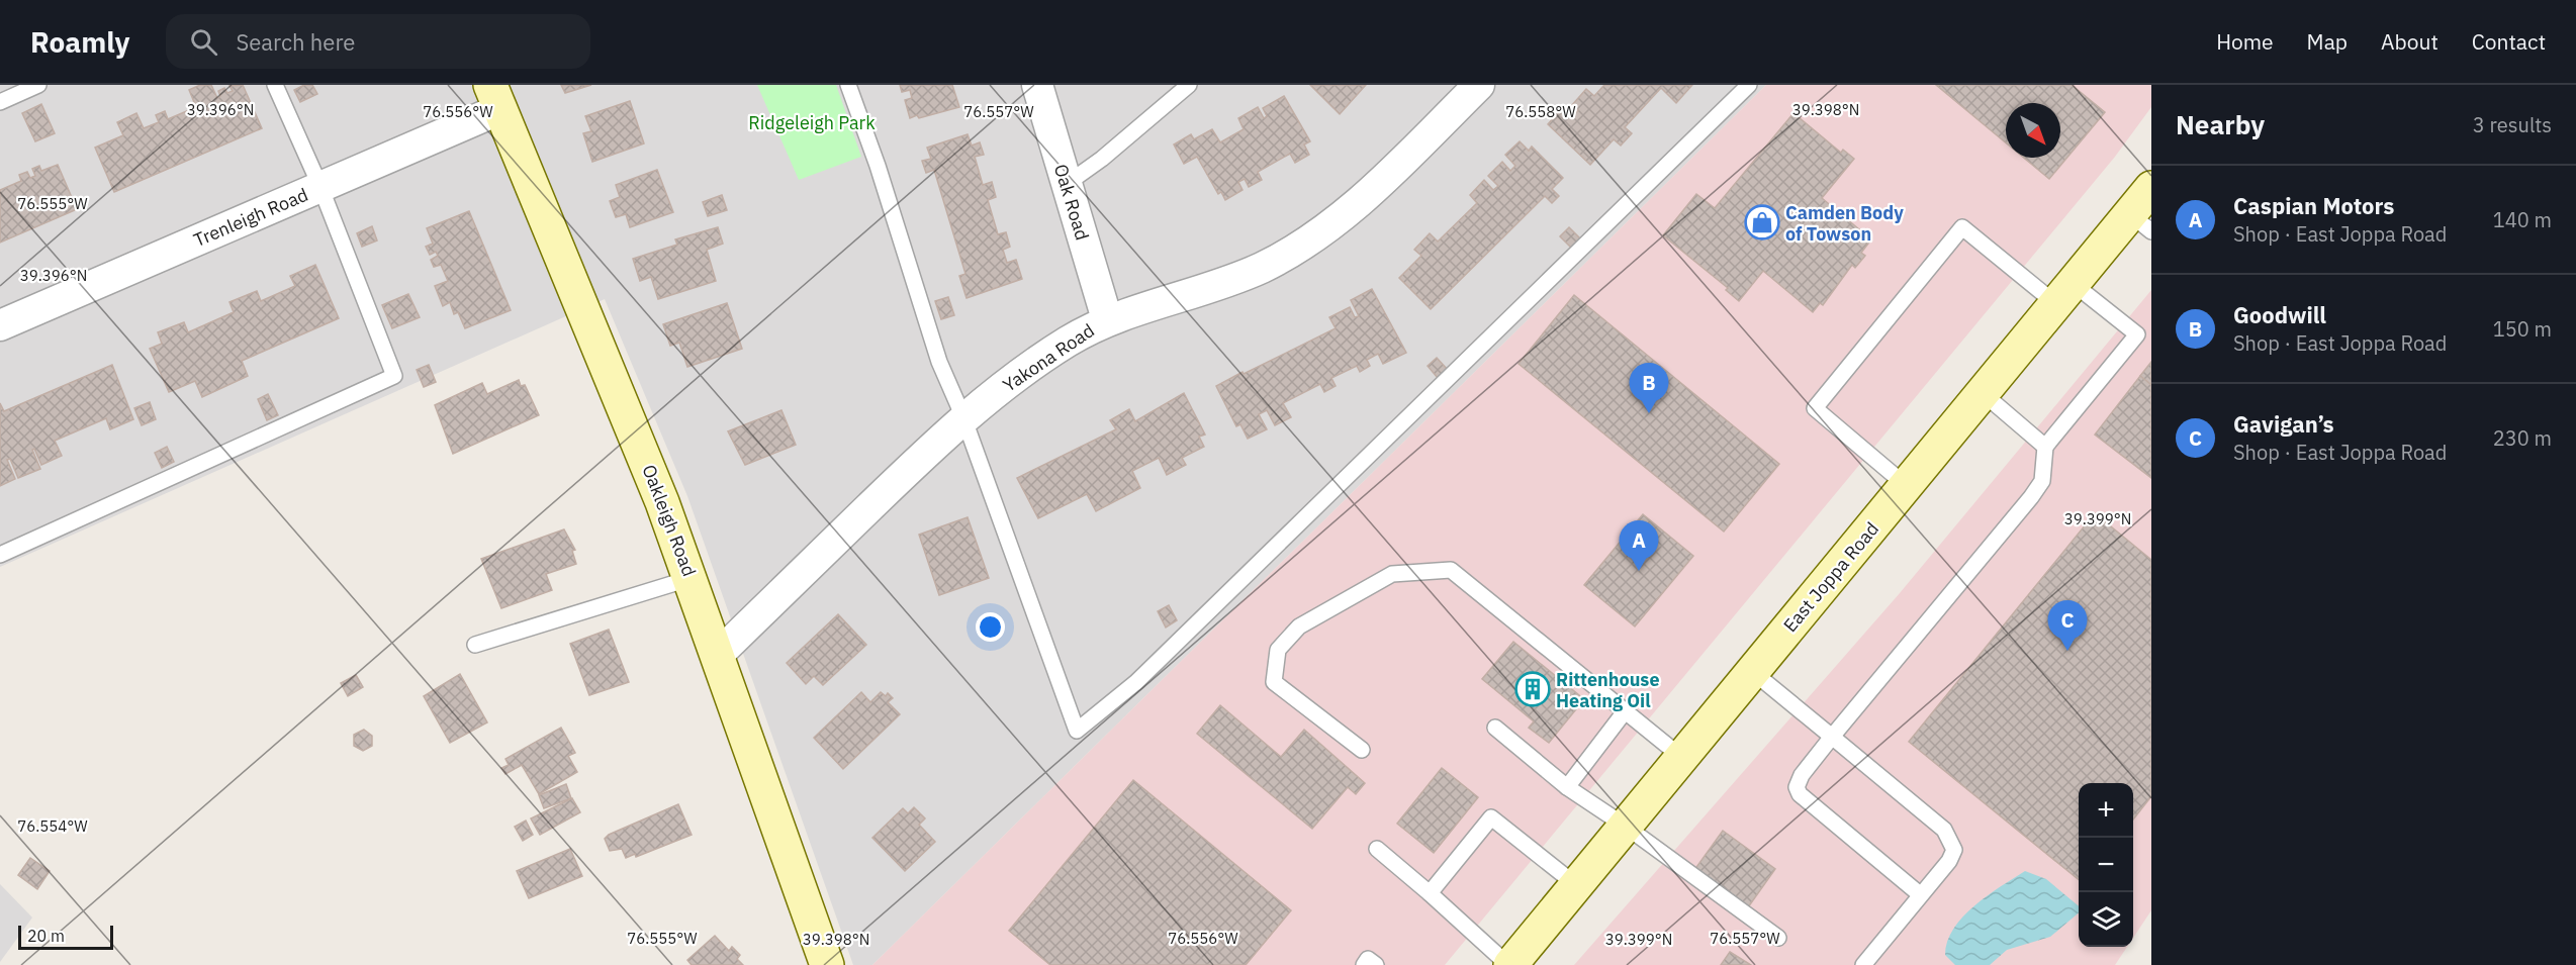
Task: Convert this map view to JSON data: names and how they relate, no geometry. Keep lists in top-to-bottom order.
{
  "streets": {
    "main road": ["Oakleigh Road", "East Joppa Road"],
    "street": ["Oak Road", "Trenleigh Road", "Yakona Road"]
  },
  "crossings": [
    ["Oak Road", "Yakona Road"],
    ["Trenleigh Road", "Oakleigh Road"],
    ["Yakona Road", "Oakleigh Road"]
  ],
  "parks": ["Ridgeleigh Park"],
  "places": {
    "shop": ["Camden Body of Towson"],
    "building": ["Rittenhouse Heating Oil"]
  },
  "scale_bar": "20 m",
  "north": "bottom right",
  "page": {
    "header": "Roamly",
    "search": "Search here",
    "nav": [
      "Home",
      "Map",
      "About",
      "Contact"
    ],
    "heading": ["Nearby", "3 results"],
    "list": [
      {
        "mark": "A",
        "name": "Caspian Motors",
        "note": "Shop · East Joppa Road",
        "value": "140 m"
      },
      {
        "mark": "B",
        "name": "Goodwill",
        "note": "Shop · East Joppa Road",
        "value": "150 m"
      },
      {
        "mark": "C",
        "name": "Gavigan’s",
        "note": "Shop · East Joppa Road",
        "value": "230 m"
      }
    ],
    "pins": ["B", "A", "C"],
    "map_buttons": ["+", "−"],
    "scale": "20 m"
  },
  "coordinates": [
    "39.396°N",
    "39.398°N",
    "76.556°W",
    "76.557°W",
    "76.558°W",
    "76.555°W",
    "39.399°N",
    "76.554°W"
  ]
}
